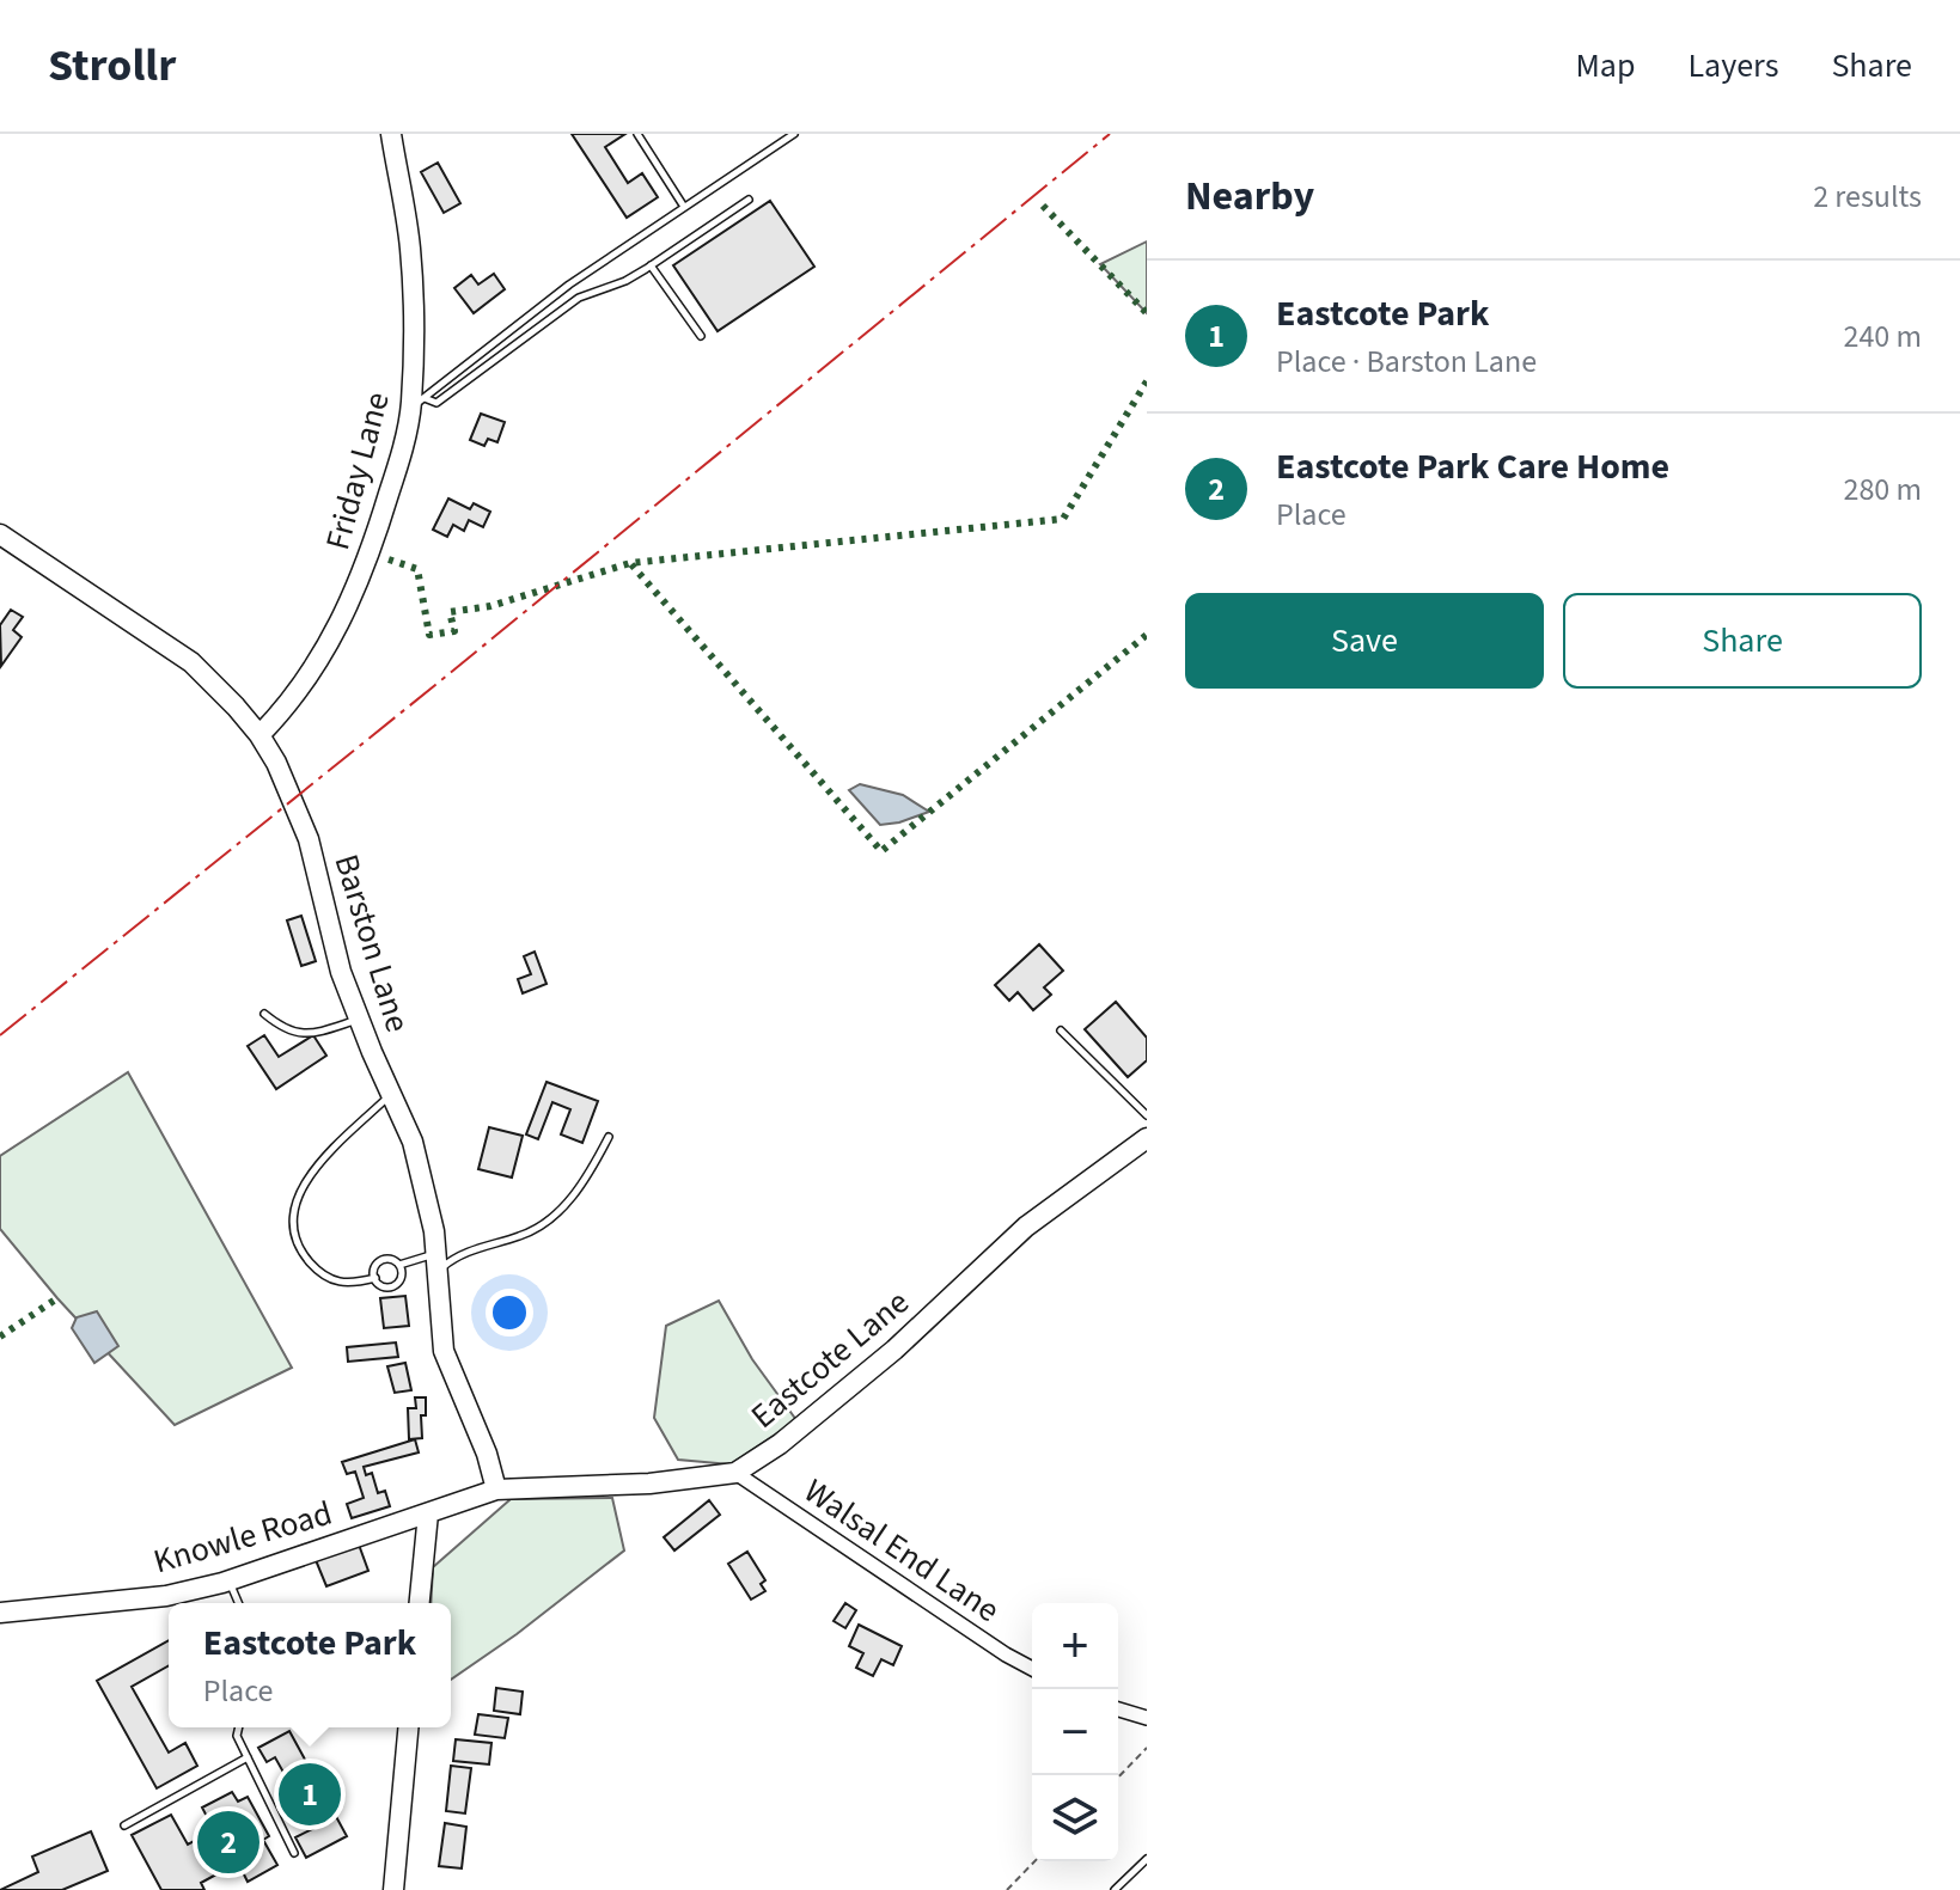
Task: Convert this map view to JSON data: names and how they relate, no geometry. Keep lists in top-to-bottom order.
{
  "streets": {
    "street": [
      "Friday Lane",
      "Barston Lane",
      "Eastcote Lane",
      "Knowle Road",
      "Walsal End Lane"
    ]
  },
  "crossings": [
    ["Friday Lane", "Barston Lane"],
    ["Barston Lane", "Eastcote Lane"],
    ["Barston Lane", "Knowle Road"],
    ["Eastcote Lane", "Knowle Road"],
    ["Eastcote Lane", "Walsal End Lane"]
  ],
  "page": {
    "header": "Strollr",
    "nav": ["Map", "Layers", "Share"],
    "heading": ["Nearby", "2 results"],
    "list": [
      {
        "mark": "1",
        "name": "Eastcote Park",
        "note": "Place · Barston Lane",
        "value": "240 m"
      },
      {
        "mark": "2",
        "name": "Eastcote Park Care Home",
        "note": "Place",
        "value": "280 m"
      }
    ],
    "buttons": ["Save", "Share"],
    "map_buttons": ["+", "−"],
    "popup": ["Eastcote Park", "Place"],
    "pins": ["1", "2"]
  }
}
